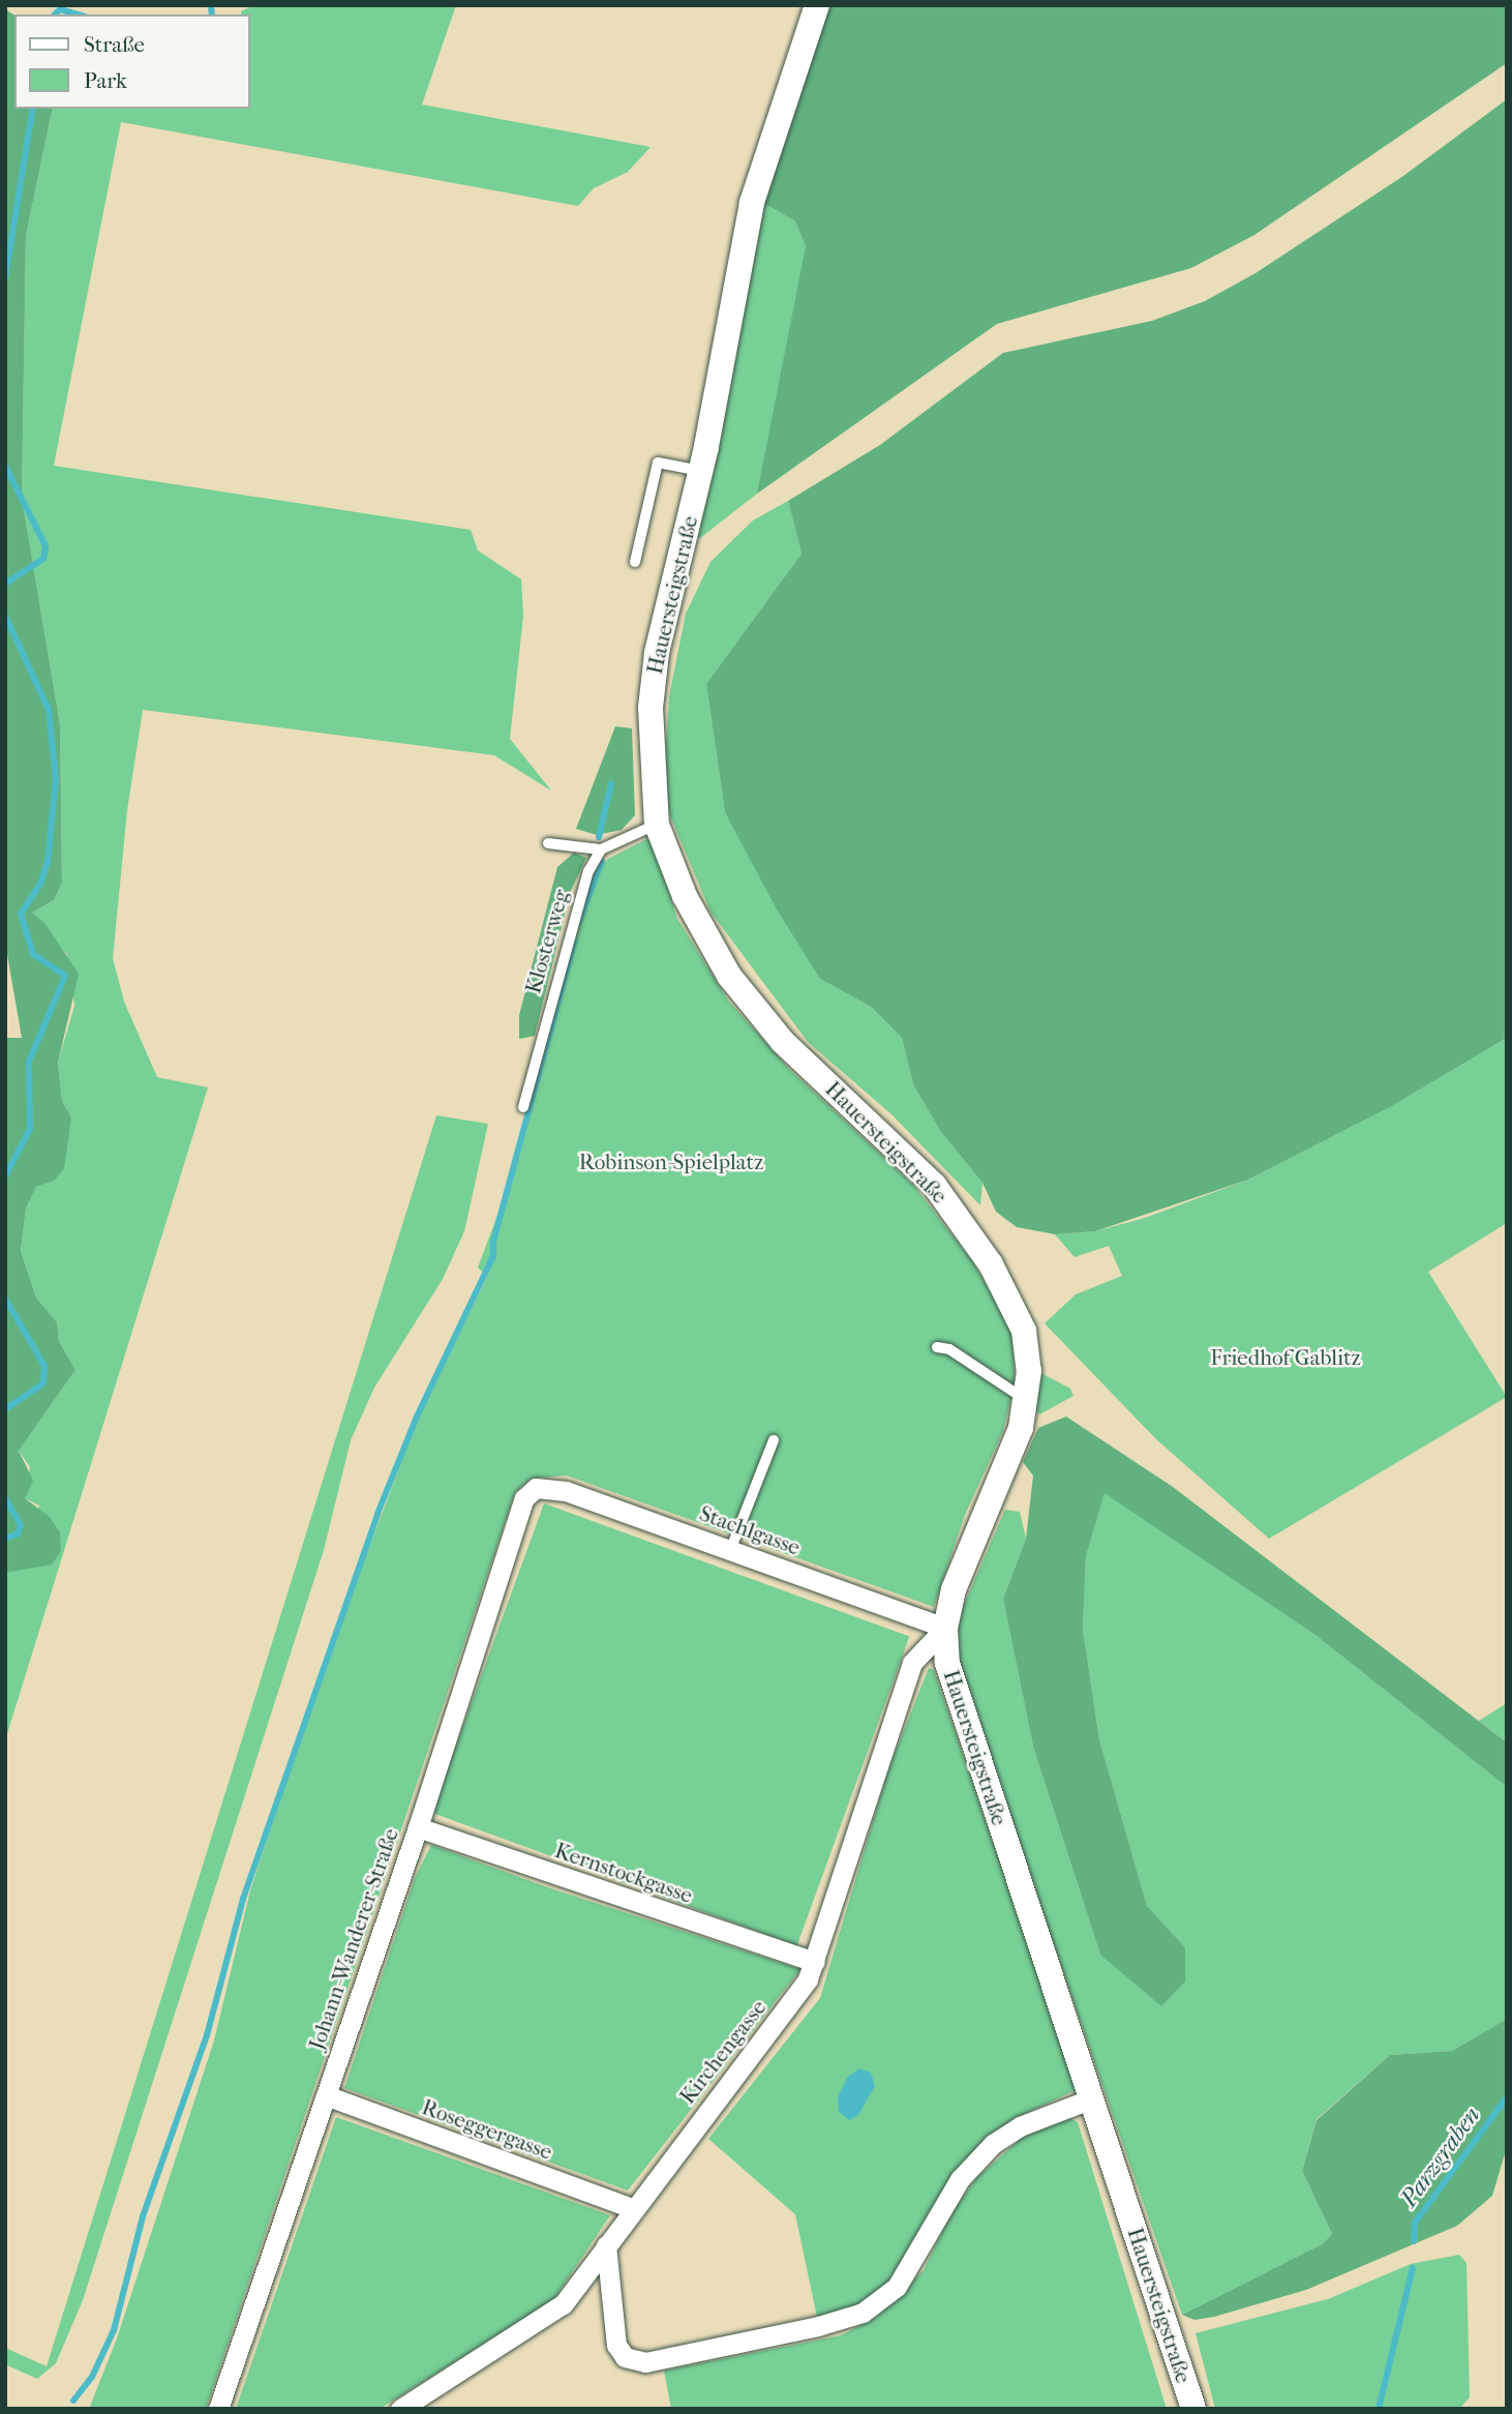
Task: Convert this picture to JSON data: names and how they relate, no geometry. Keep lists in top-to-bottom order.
{
  "streets": {
    "street": [
      "Hauersteigstraße",
      "Stachlgasse",
      "Kernstockgasse",
      "Johann-Wanderer-Straße",
      "Kirchengasse",
      "Roseggergasse"
    ],
    "lane": ["Klosterweg"]
  },
  "crossings": [
    ["Hauersteigstraße", "Stachlgasse"],
    ["Hauersteigstraße", "Kirchengasse"],
    ["Stachlgasse", "Johann-Wanderer-Straße"],
    ["Stachlgasse", "Kirchengasse"],
    ["Kernstockgasse", "Johann-Wanderer-Straße"],
    ["Kernstockgasse", "Kirchengasse"],
    ["Johann-Wanderer-Straße", "Roseggergasse"],
    ["Kirchengasse", "Roseggergasse"]
  ],
  "water": ["Parzgraben"],
  "parks": ["Robinson-Spielplatz", "Friedhof Gablitz"],
  "legend": ["Straße", "Park"]
}
